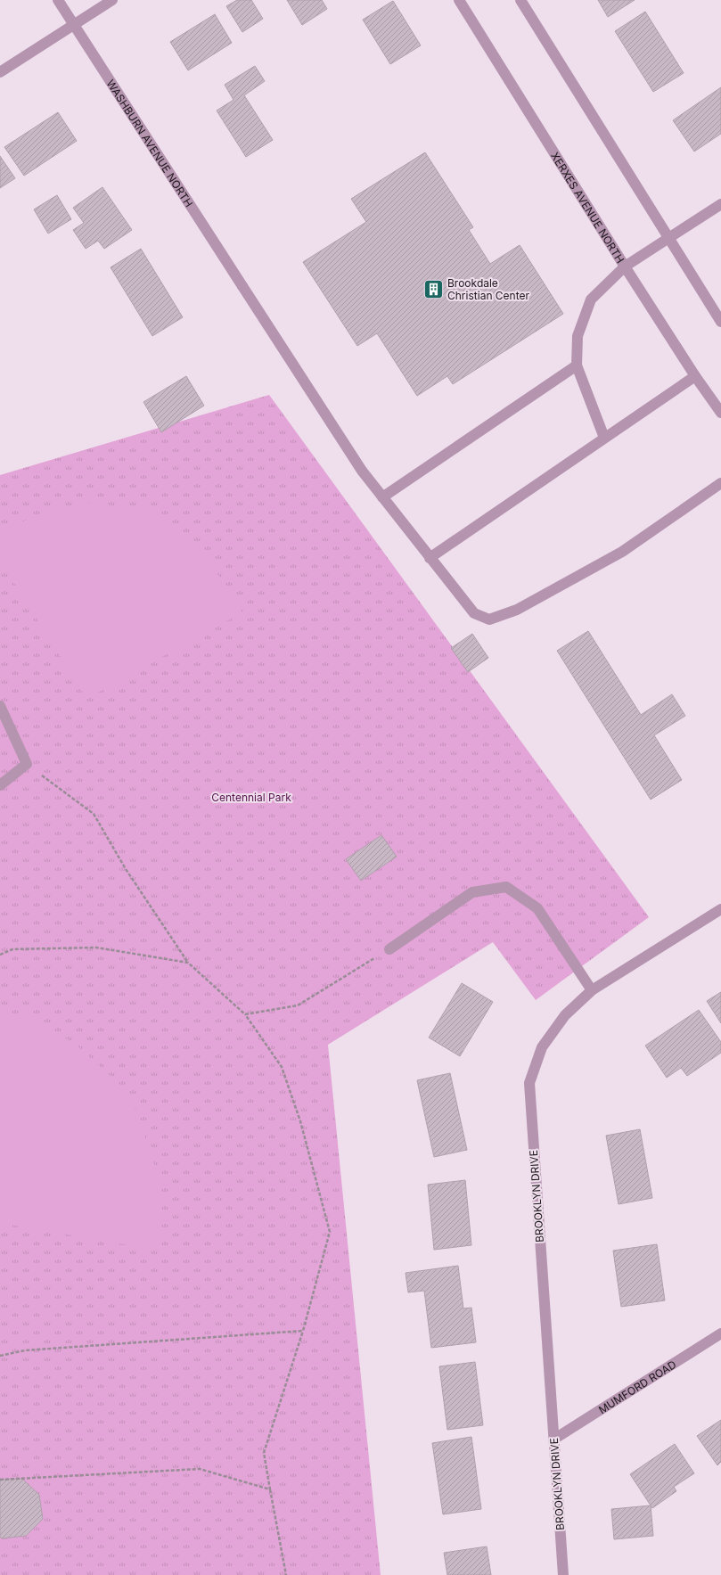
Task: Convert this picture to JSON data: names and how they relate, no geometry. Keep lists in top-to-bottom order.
{
  "streets": {
    "street": [
      "WASHBURN AVENUE NORTH",
      "XERXES AVENUE NORTH",
      "BROOKLYN DRIVE",
      "MUMFORD ROAD"
    ]
  },
  "crossings": [
    ["BROOKLYN DRIVE", "MUMFORD ROAD"]
  ],
  "parks": ["Centennial Park"],
  "places": {
    "building": ["Brookdale Christian Center"]
  }
}
